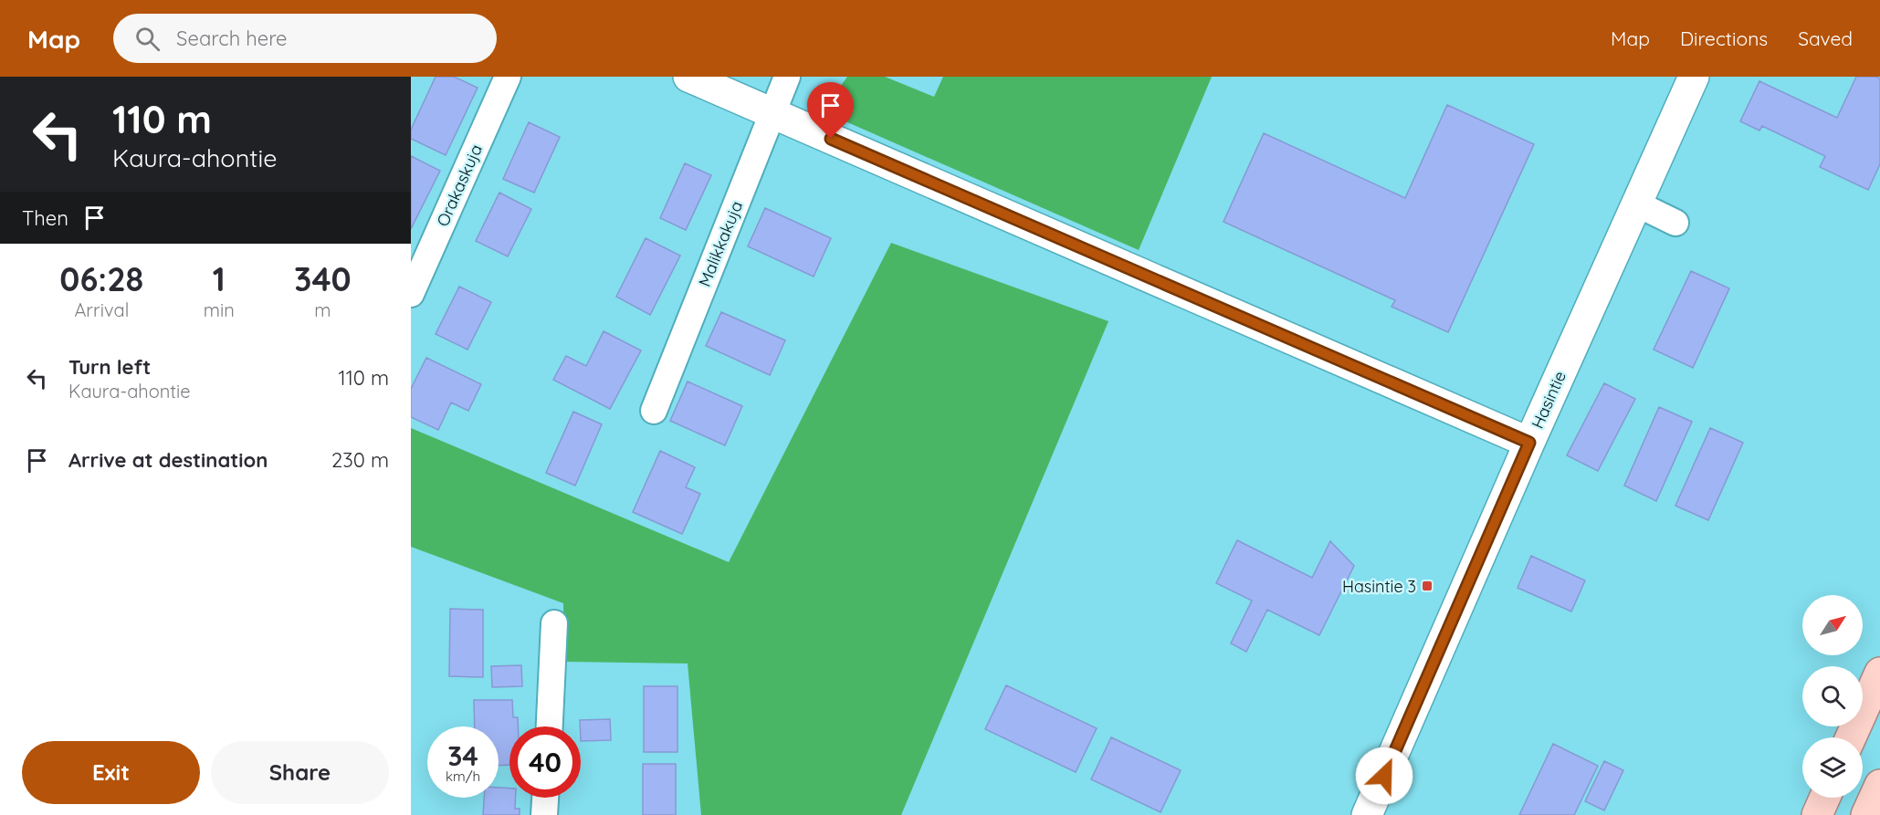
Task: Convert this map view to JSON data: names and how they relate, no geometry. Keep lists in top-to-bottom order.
{
  "streets": {
    "street": ["Orakaskuja", "Malikkakuja", "Hasintie"]
  },
  "places": {
    "transit": ["Hasintie 3"]
  },
  "north": "top right",
  "page": {
    "header": "Map",
    "search": "Search here",
    "nav": ["Map", "Directions", "Saved"],
    "turn": ["110 m", "Kaura-ahontie"],
    "then": "Then",
    "eta": [
      "06:28",
      "Arrival",
      "1",
      "min",
      "340",
      "m"
    ],
    "list": [
      {
        "name": "Turn left",
        "note": "Kaura-ahontie",
        "value": "110 m"
      },
      {
        "name": "Arrive at destination",
        "value": "230 m"
      }
    ],
    "speed": "34 km/h",
    "limit": "40",
    "buttons": ["Exit", "Share"]
  }
}
